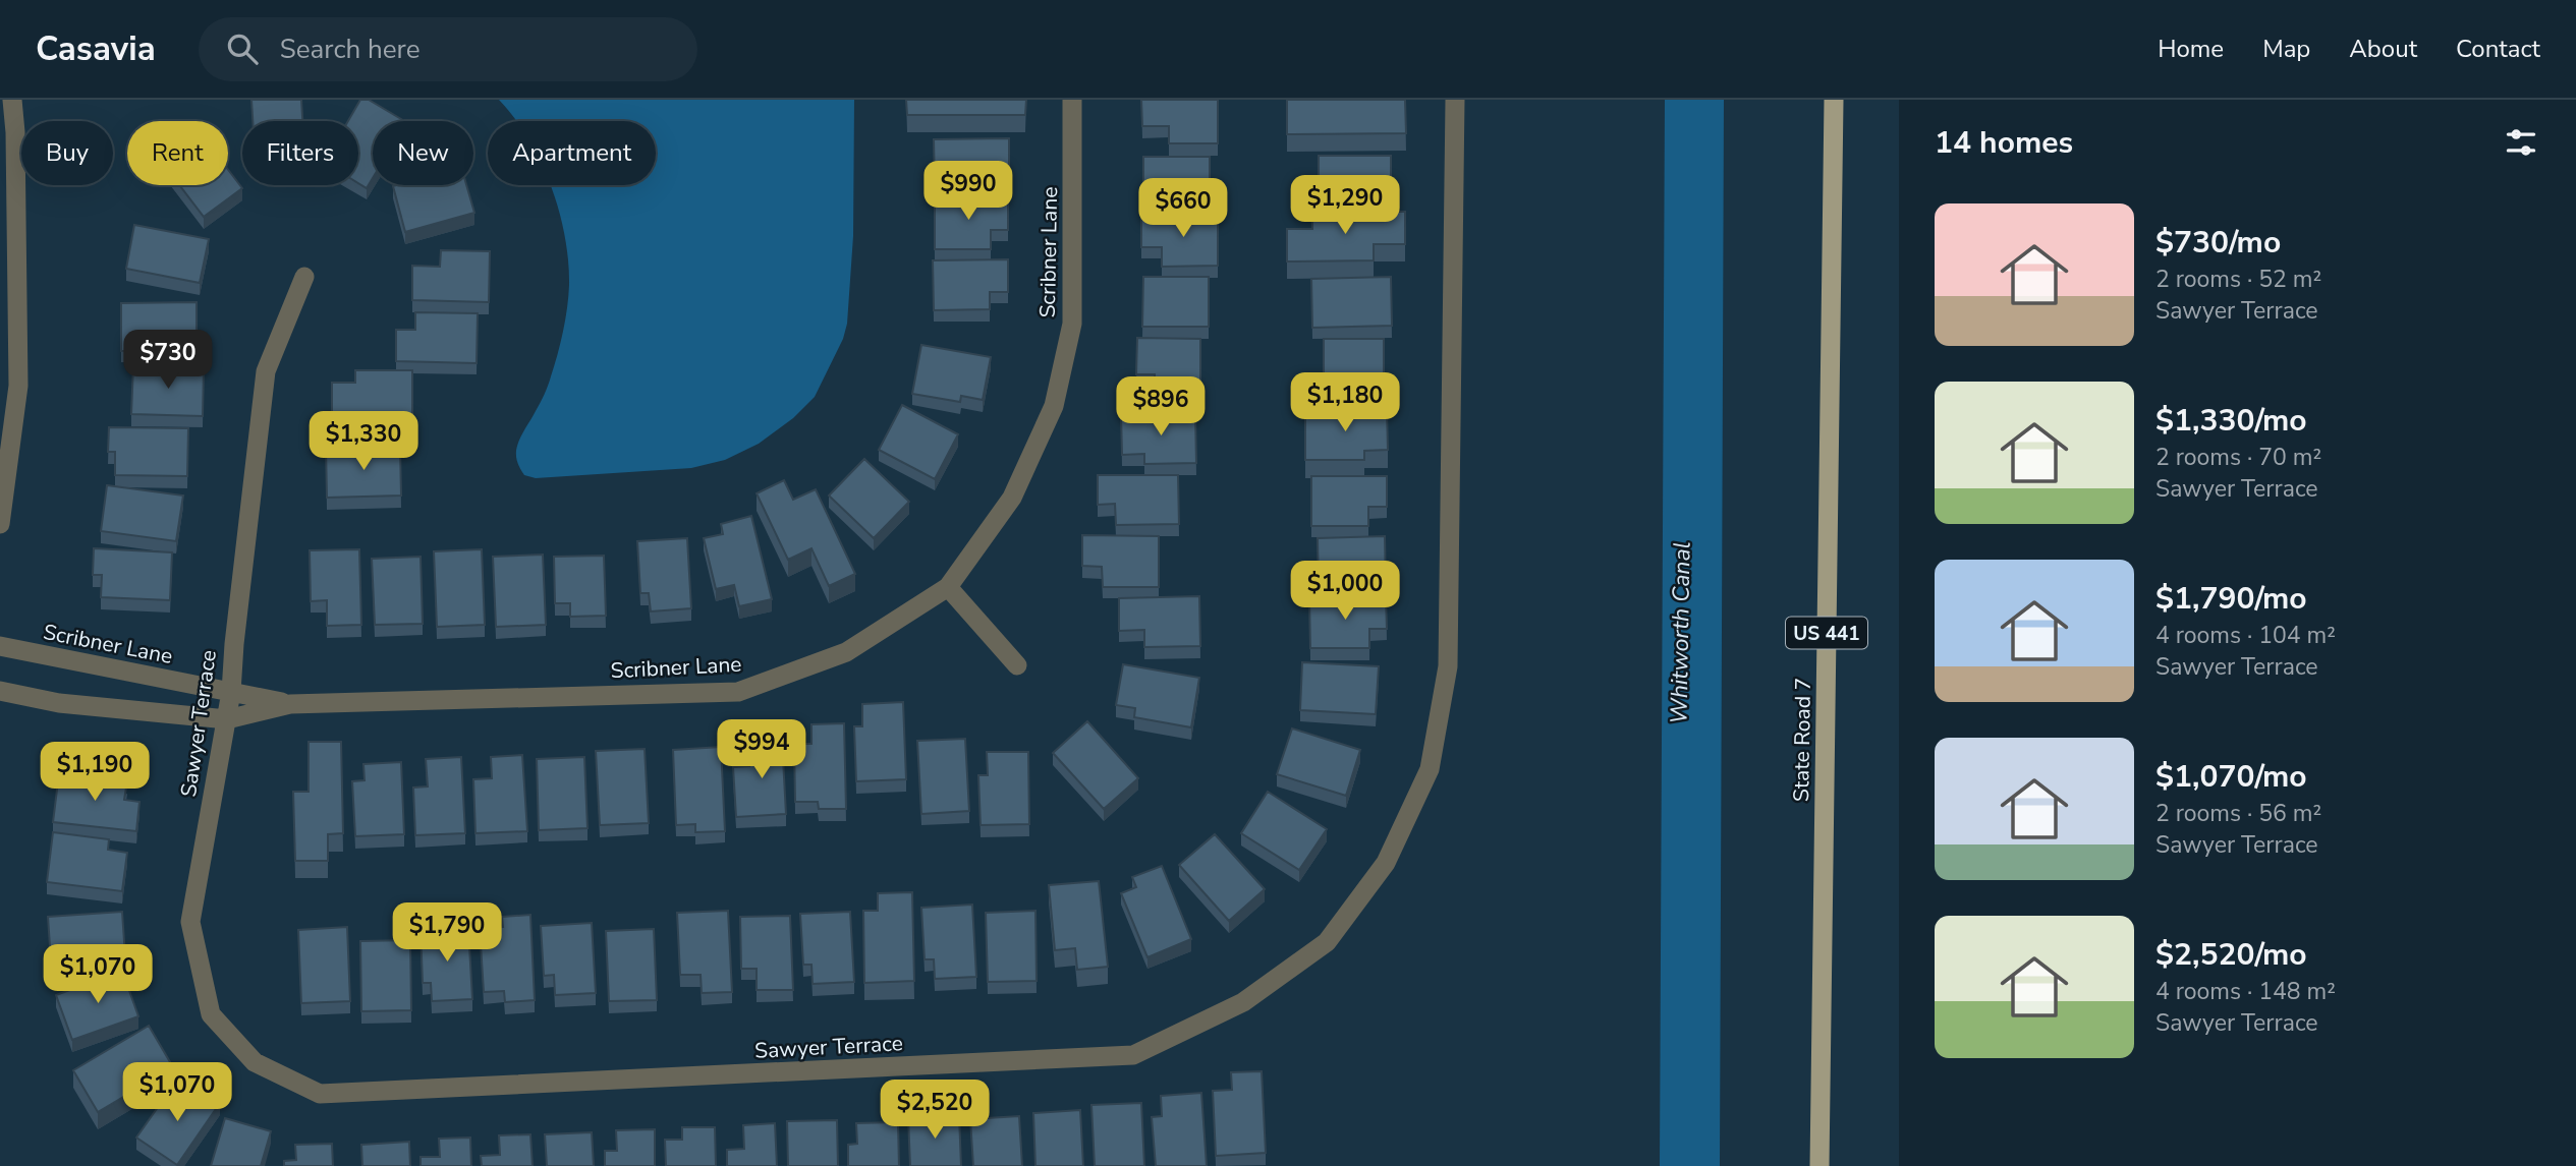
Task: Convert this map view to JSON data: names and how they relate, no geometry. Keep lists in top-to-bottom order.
{
  "streets": {
    "main road": ["US 441", "State Road 7"],
    "street": ["Scribner Lane", "Sawyer Terrace"]
  },
  "crossings": [
    ["Scribner Lane", "Sawyer Terrace"]
  ],
  "water": ["Whitworth Canal"],
  "page": {
    "header": "Casavia",
    "search": "Search here",
    "nav": [
      "Home",
      "Map",
      "About",
      "Contact"
    ],
    "heading": "14 homes",
    "chip": [
      "Buy",
      "Rent",
      "Filters",
      "New",
      "Apartment"
    ],
    "price": [
      "$990",
      "$1,290",
      "$660",
      "$730",
      "$1,180",
      "$896",
      "$1,330",
      "$1,000",
      "$994",
      "$1,190",
      "$1,790",
      "$1,070",
      "$1,070",
      "$2,520"
    ],
    "list": [
      {
        "name": "$730/mo",
        "note": "2 rooms · 52 m² · Sawyer Terrace"
      },
      {
        "name": "$1,330/mo",
        "note": "2 rooms · 70 m² · Sawyer Terrace"
      },
      {
        "name": "$1,790/mo",
        "note": "4 rooms · 104 m² · Sawyer Terrace"
      },
      {
        "name": "$1,070/mo",
        "note": "2 rooms · 56 m² · Sawyer Terrace"
      },
      {
        "name": "$2,520/mo",
        "note": "4 rooms · 148 m² · Sawyer Terrace"
      }
    ]
  }
}
